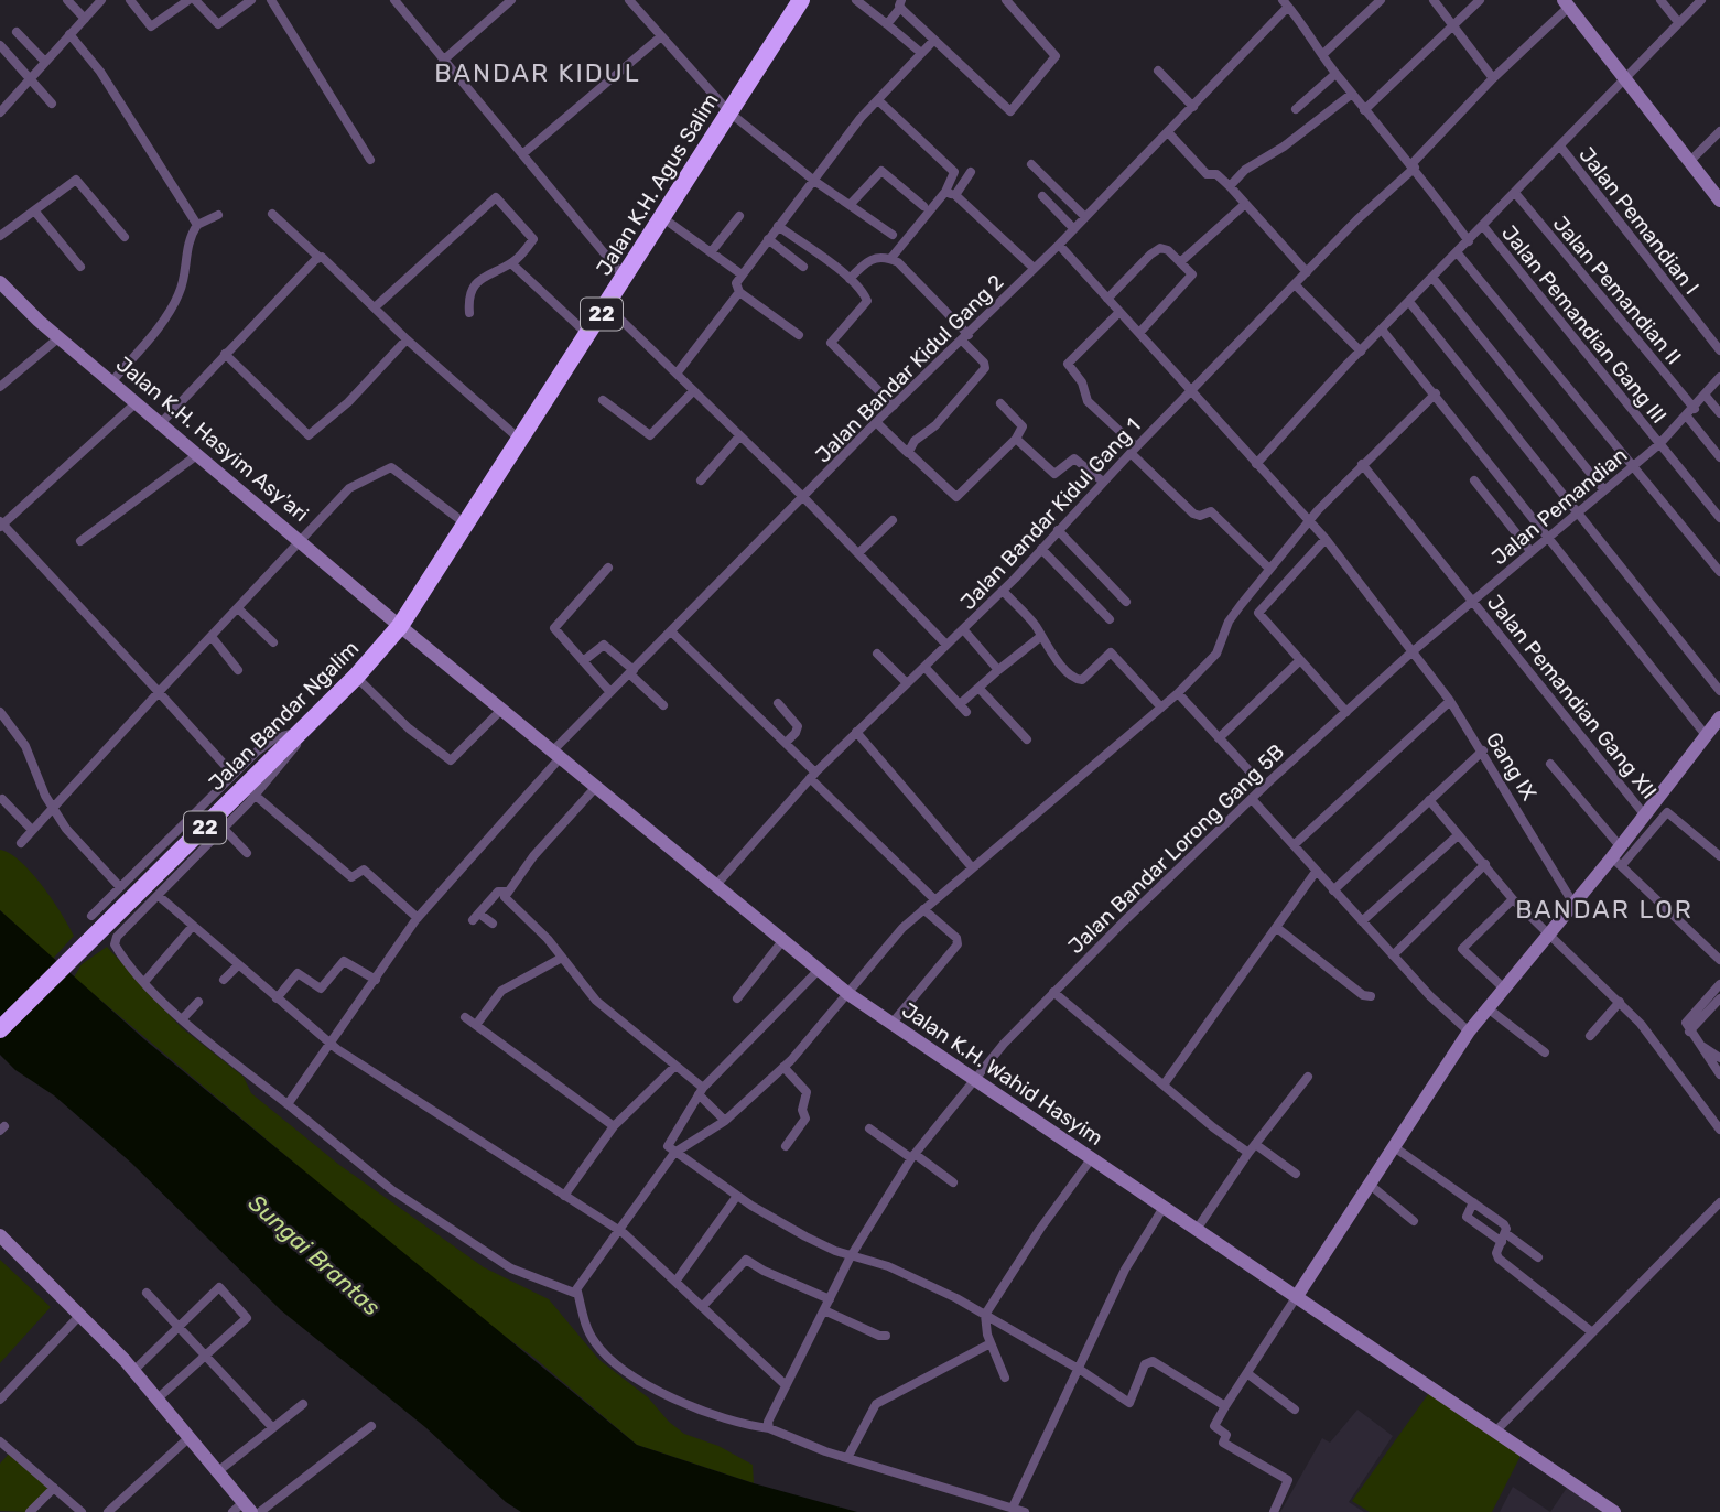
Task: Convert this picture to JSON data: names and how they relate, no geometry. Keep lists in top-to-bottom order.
{
  "streets": {
    "highway": ["Jalan K.H. Agus Salim", "22", "Jalan Bandar Ngalim"],
    "main road": ["Jalan K.H. Hasyim Asy'ari", "Jalan K.H. Wahid Hasyim"],
    "street": [
      "Jalan Pemandian I",
      "Jalan Pemandian II",
      "Jalan Pemandian Gang III",
      "Jalan Bandar Kidul Gang 2",
      "Jalan Pemandian",
      "Jalan Bandar Kidul Gang 1",
      "Jalan Pemandian Gang XII",
      "Gang IX",
      "Jalan Bandar Lorong Gang 5B"
    ]
  },
  "crossings": [
    ["Jalan K.H. Agus Salim", "Jalan K.H. Hasyim Asy'ari"],
    ["Jalan K.H. Agus Salim", "Jalan Bandar Ngalim"],
    ["Jalan K.H. Agus Salim", "Jalan K.H. Wahid Hasyim"],
    ["Jalan Pemandian II", "Jalan Pemandian"],
    ["Jalan Pemandian Gang III", "Jalan Pemandian"],
    ["Jalan Bandar Kidul Gang 2", "Gang IX"],
    ["Jalan Bandar Kidul Gang 2", "Jalan K.H. Wahid Hasyim"],
    ["Jalan K.H. Hasyim Asy'ari", "Jalan Bandar Ngalim"],
    ["Jalan K.H. Hasyim Asy'ari", "Jalan K.H. Wahid Hasyim"],
    ["Jalan Pemandian", "Jalan Pemandian Gang XII"],
    ["Jalan Pemandian", "Gang IX"],
    ["Jalan Pemandian", "Jalan Bandar Lorong Gang 5B"],
    ["Jalan Bandar Kidul Gang 1", "Gang IX"],
    ["Jalan Bandar Kidul Gang 1", "Jalan K.H. Wahid Hasyim"],
    ["Jalan Bandar Ngalim", "Jalan K.H. Wahid Hasyim"],
    ["Gang IX", "Jalan Bandar Lorong Gang 5B"],
    ["Jalan Bandar Lorong Gang 5B", "Jalan K.H. Wahid Hasyim"]
  ],
  "districts": ["BANDAR KIDUL", "BANDAR LOR"],
  "water": ["Sungai Brantas"]
}
